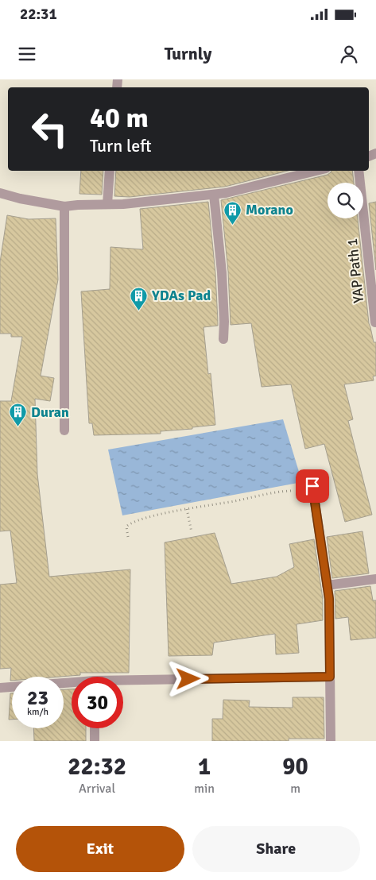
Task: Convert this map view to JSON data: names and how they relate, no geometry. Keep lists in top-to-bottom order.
{
  "streets": {
    "street": ["YAP Path 1"]
  },
  "places": {
    "building": ["Morano", "YDAs Pad", "Duran"]
  },
  "page": {
    "status": "22:31",
    "header": "Turnly",
    "turn": ["40 m", "Turn left"],
    "speed": "23 km/h",
    "limit": "30",
    "eta": [
      "22:32",
      "Arrival",
      "1",
      "min",
      "90",
      "m"
    ],
    "buttons": ["Exit", "Share"]
  }
}
